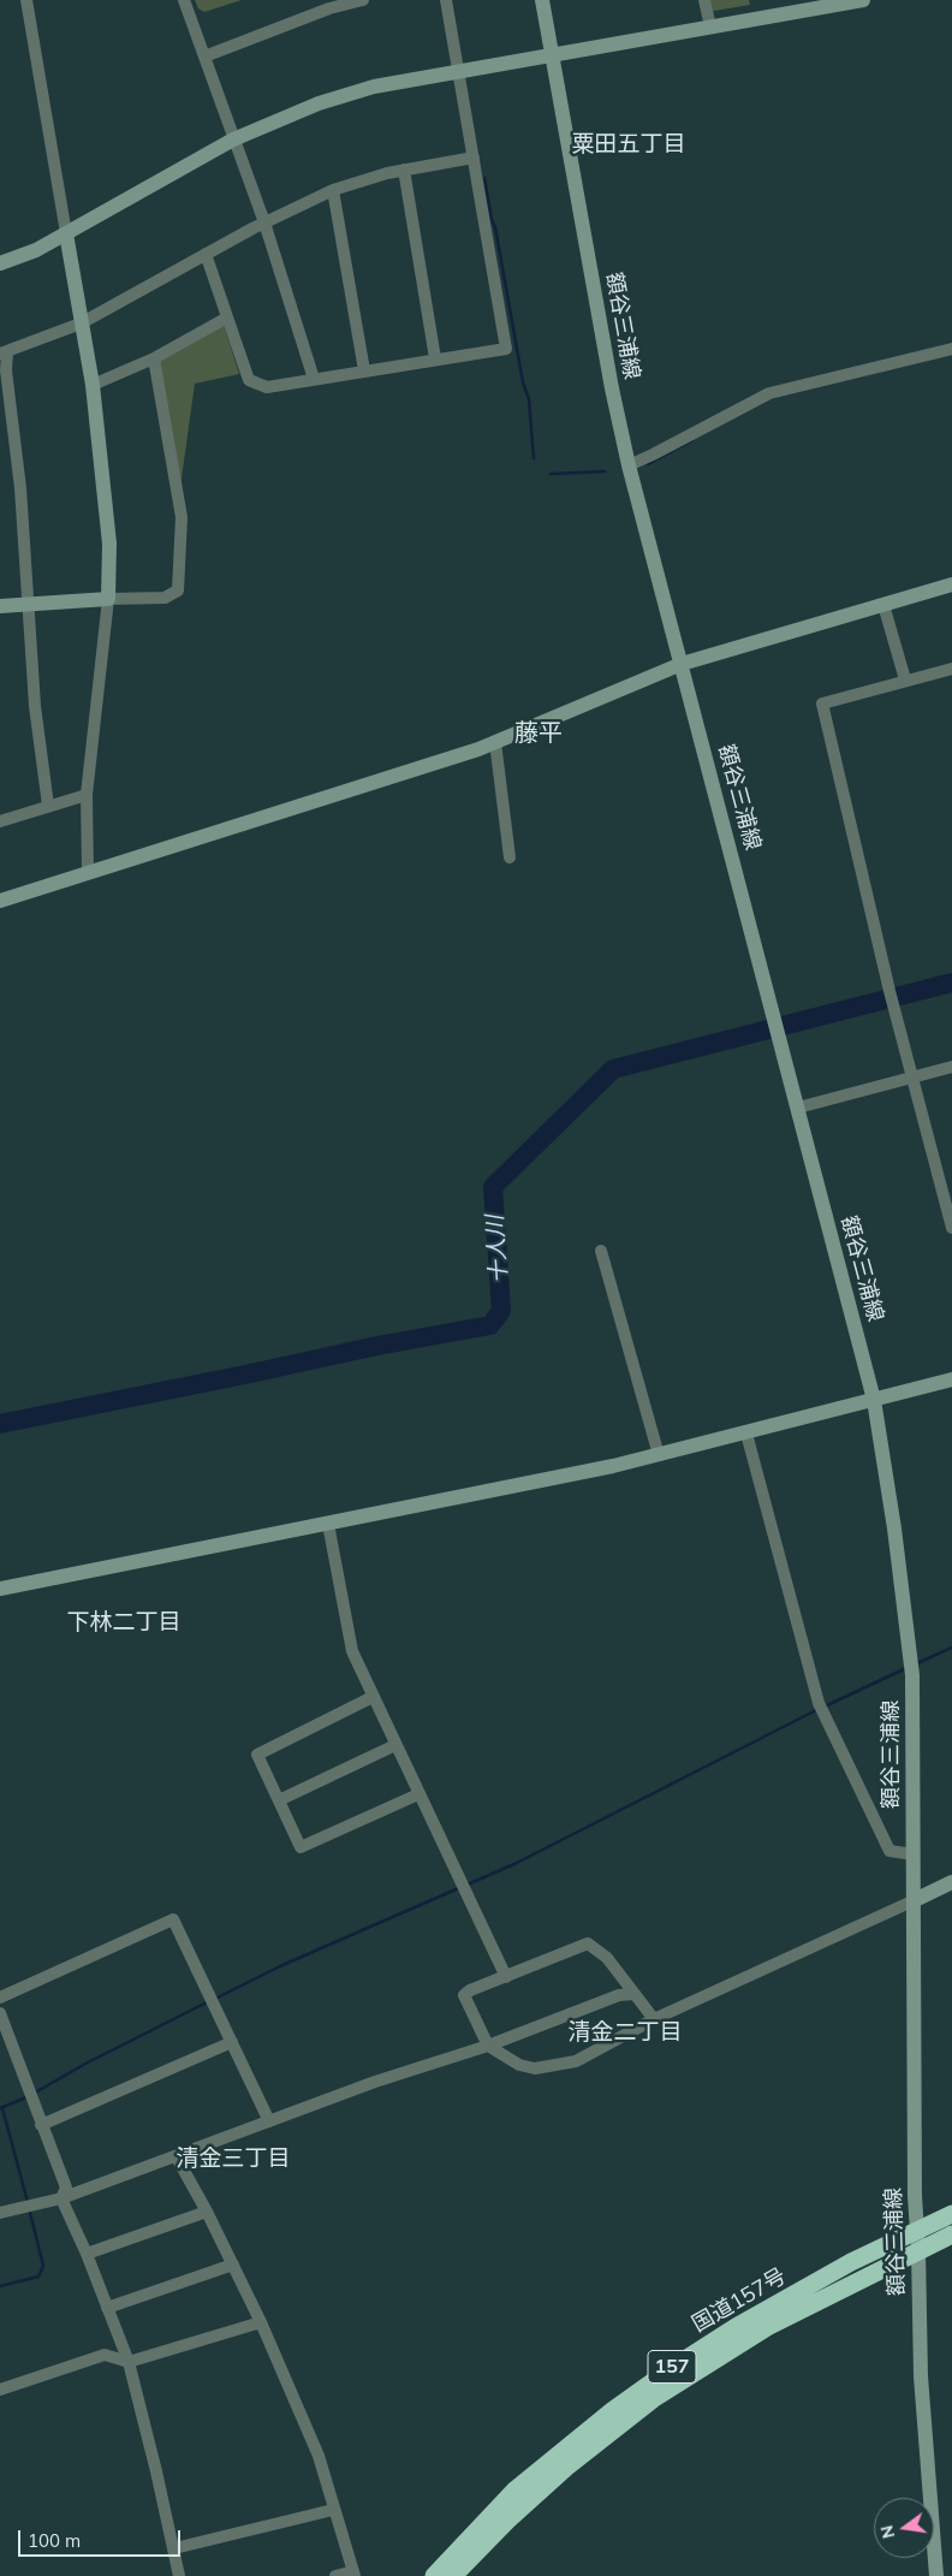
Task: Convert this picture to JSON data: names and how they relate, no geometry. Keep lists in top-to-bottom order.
{
  "streets": {
    "highway": ["国道157号", "157"],
    "street": ["額谷三浦線"]
  },
  "crossings": [
    ["額谷三浦線", "国道157号"]
  ],
  "districts": [
    "粟田五丁目",
    "藤平",
    "下林二丁目",
    "清金二丁目",
    "清金三丁目"
  ],
  "water": ["十人川"],
  "scale_bar": "100 m",
  "north": "left"
}
